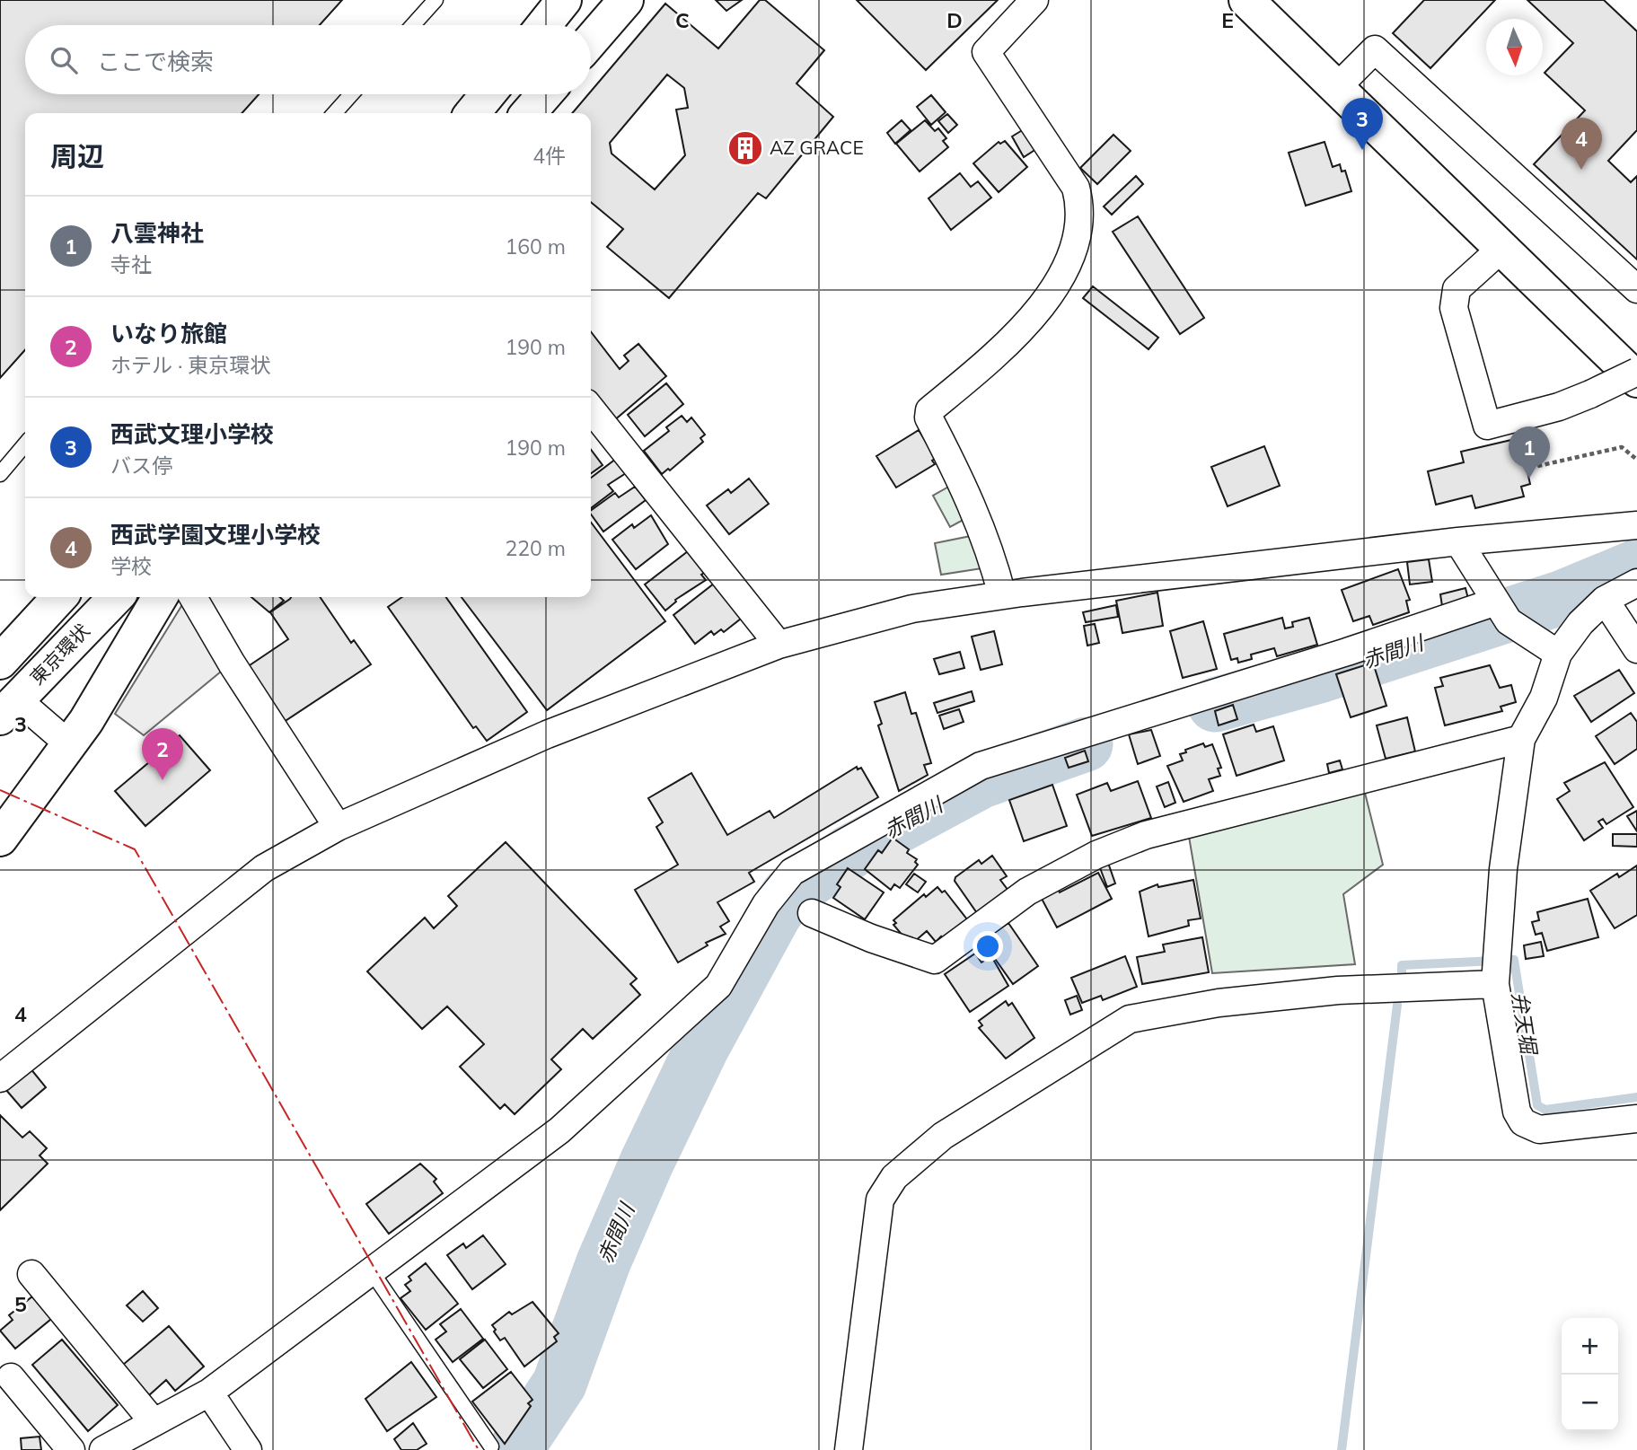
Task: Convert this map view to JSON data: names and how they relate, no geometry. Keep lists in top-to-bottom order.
{
  "streets": {
    "main road": ["東京環状"]
  },
  "water": ["赤間川", "弁天堀"],
  "places": {
    "building": ["AZ GRACE"]
  },
  "north": "bottom",
  "page": {
    "search": "ここで検索",
    "pins": [
      "3",
      "4",
      "1",
      "2"
    ],
    "heading": ["周辺", "4件"],
    "list": [
      {
        "mark": "1",
        "name": "八雲神社",
        "note": "寺社",
        "value": "160 m"
      },
      {
        "mark": "2",
        "name": "いなり旅館",
        "note": "ホテル · 東京環状",
        "value": "190 m"
      },
      {
        "mark": "3",
        "name": "西武文理小学校",
        "note": "バス停",
        "value": "190 m"
      },
      {
        "mark": "4",
        "name": "西武学園文理小学校",
        "note": "学校",
        "value": "220 m"
      }
    ],
    "map_buttons": ["+", "−"]
  },
  "grid": {
    "columns": ["C", "D", "E"],
    "rows": ["3", "4", "5"]
  }
}
